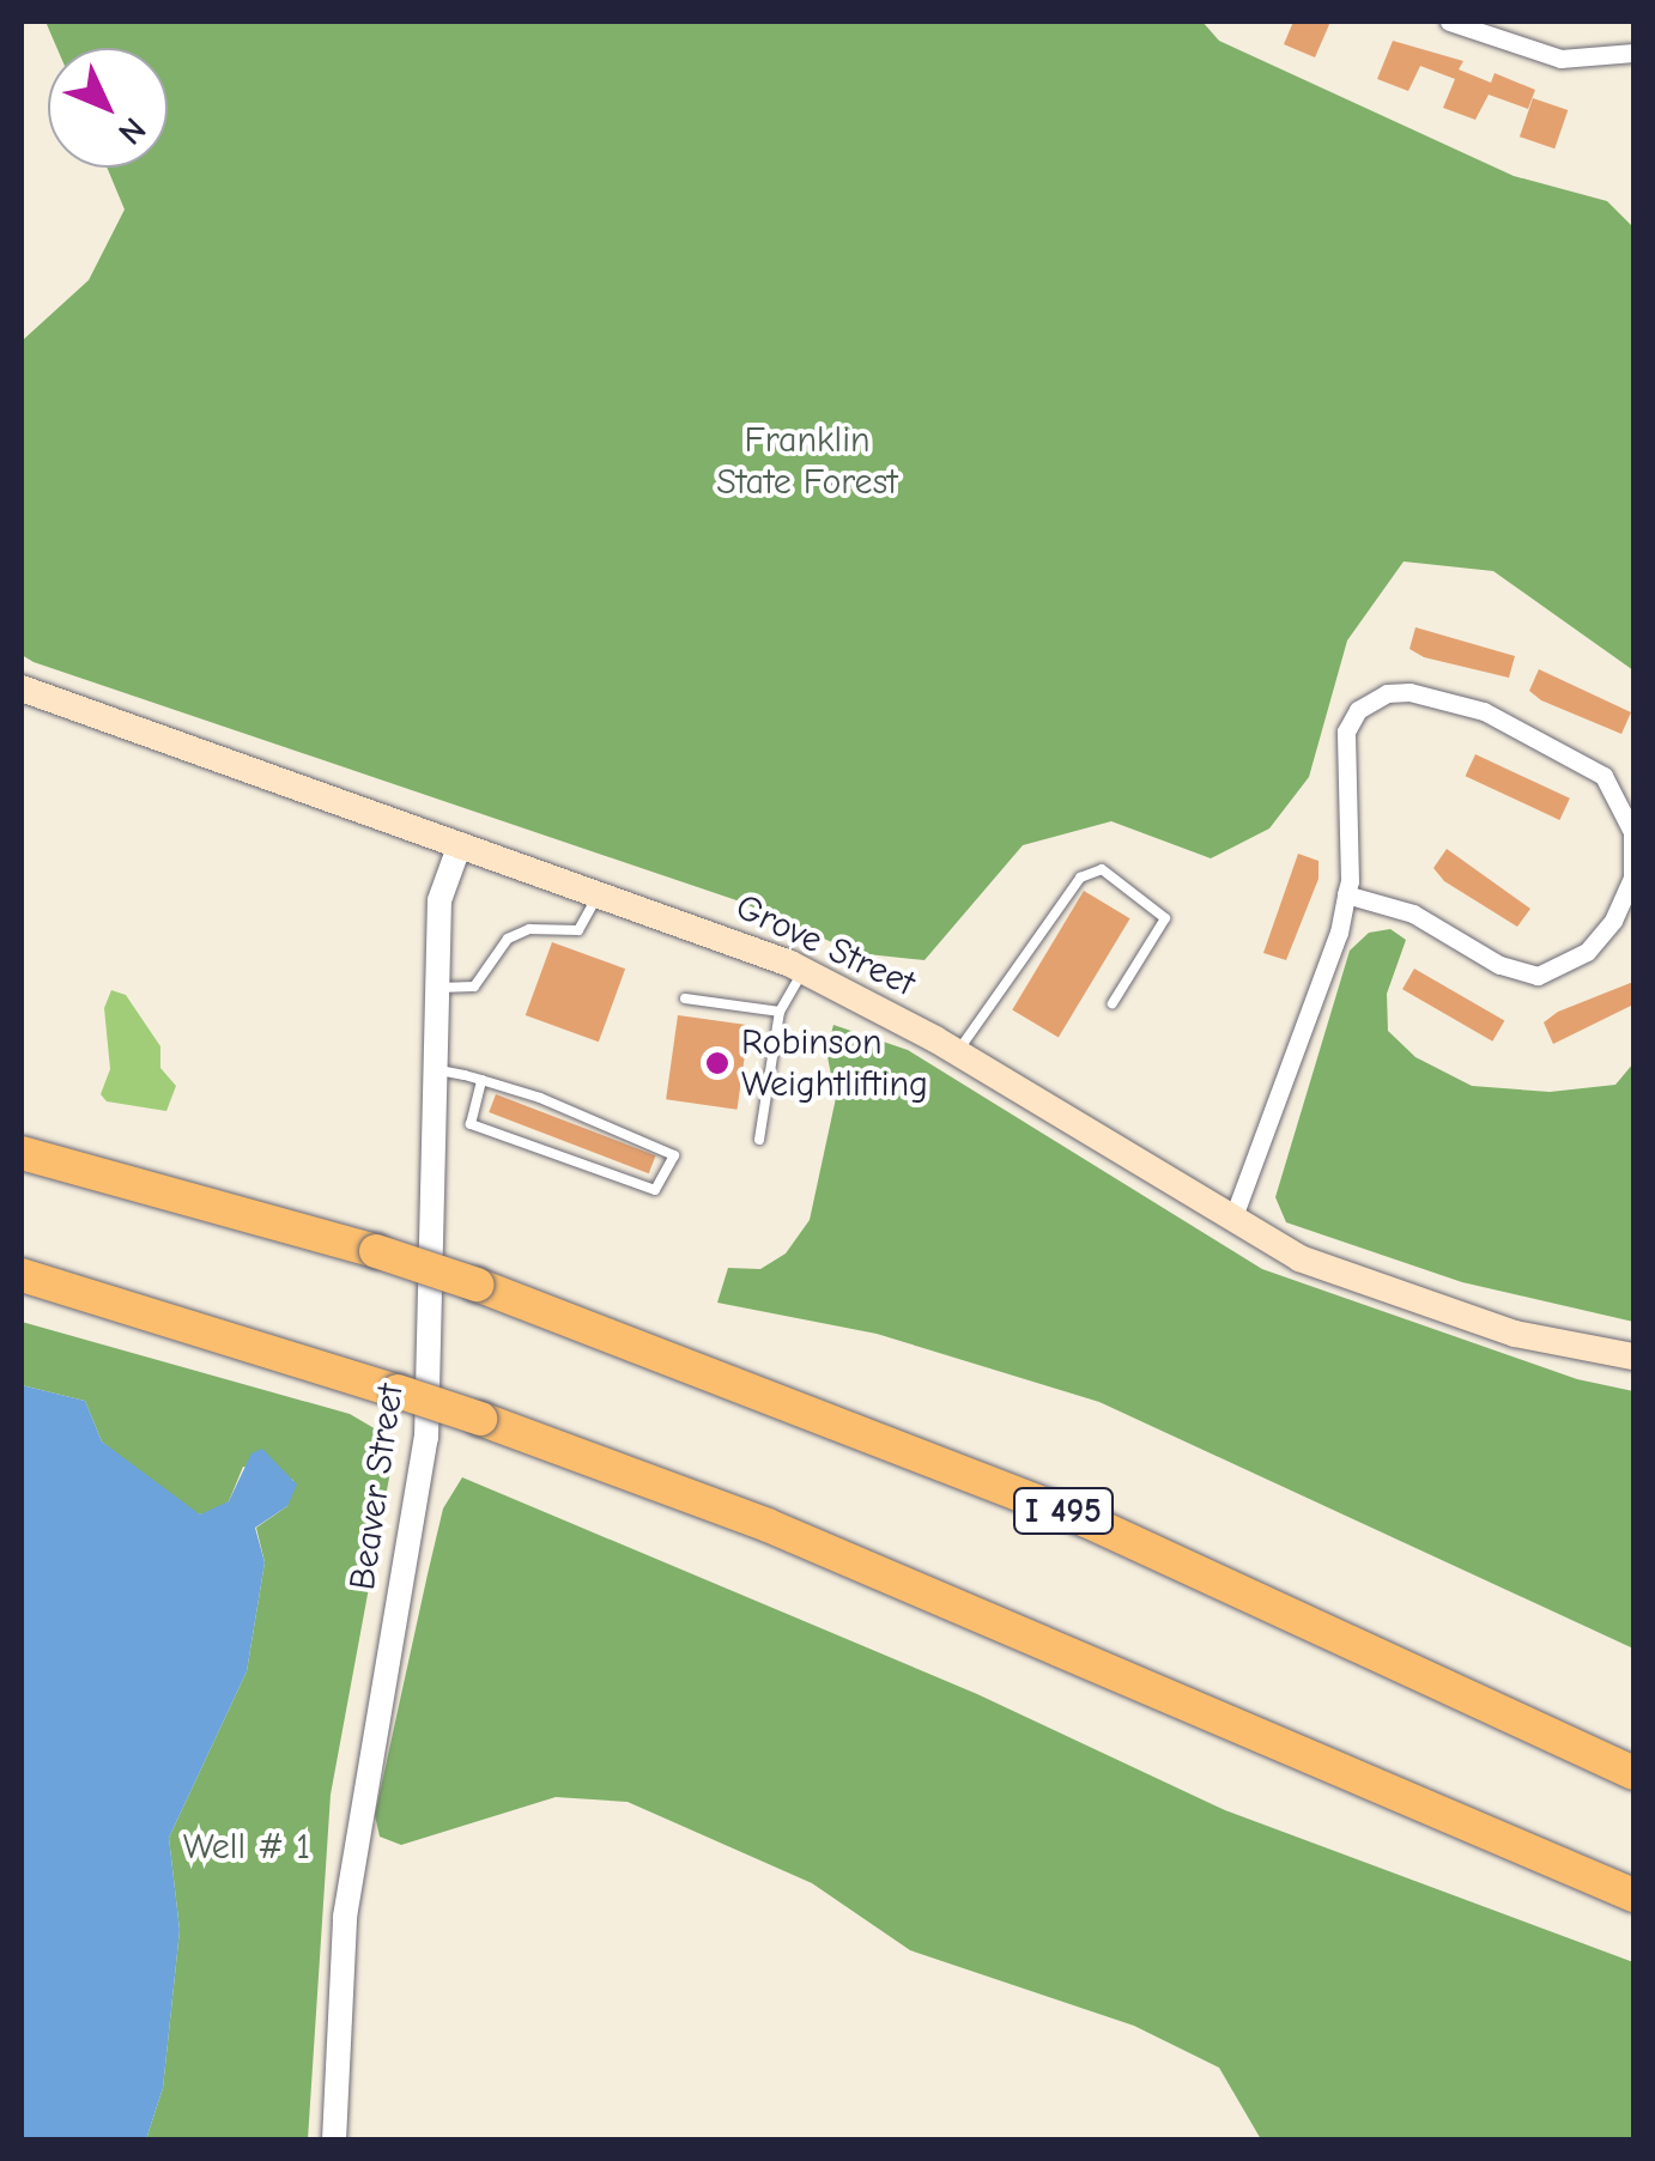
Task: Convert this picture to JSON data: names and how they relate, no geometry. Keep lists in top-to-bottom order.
{
  "streets": {
    "highway": ["I 495"],
    "main road": ["Grove Street"],
    "street": ["Beaver Street"]
  },
  "crossings": [
    ["Grove Street", "Beaver Street"]
  ],
  "parks": ["Franklin State Forest", "Well # 1"],
  "places": ["Robinson Weightlifting"],
  "north": "bottom right"
}
